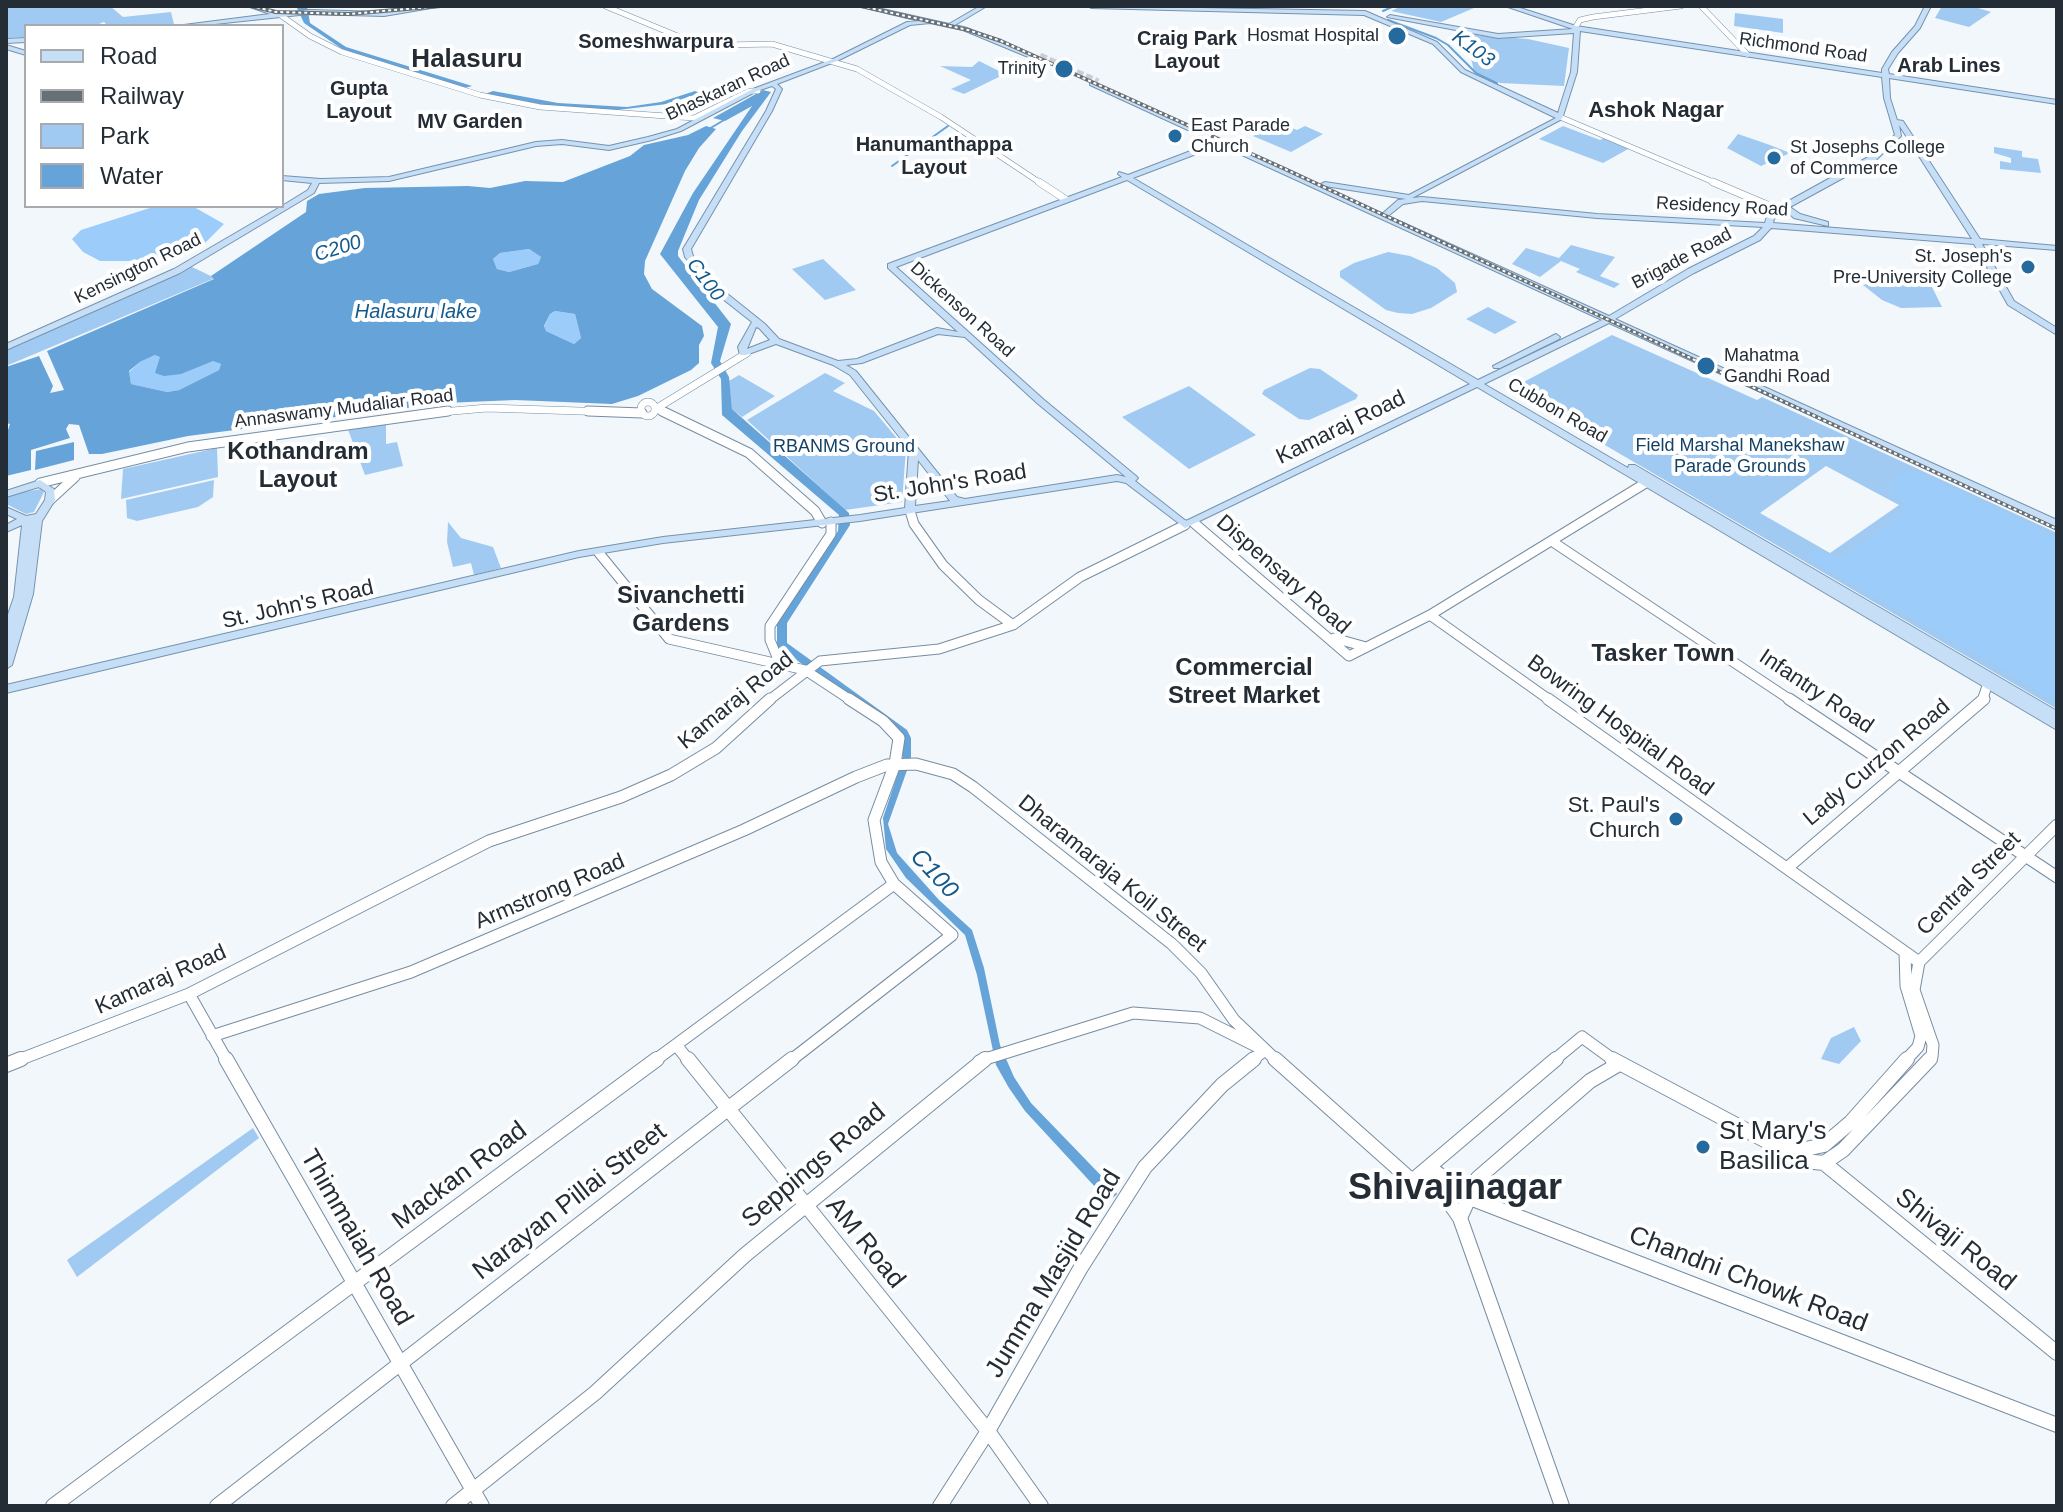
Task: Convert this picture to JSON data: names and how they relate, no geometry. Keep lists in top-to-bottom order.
{
  "streets": {
    "main road": [
      "Richmond Road",
      "Bhaskaran Road",
      "Residency Road",
      "Brigade Road",
      "Kensington Road",
      "Dickenson Road",
      "Cubbon Road",
      "Kamaraj Road",
      "St. John's Road"
    ],
    "street": [
      "Annaswamy Mudaliar Road",
      "Dispensary Road",
      "Infantry Road",
      "Bowring Hospital Road",
      "Lady Curzon Road",
      "Dharamaraja Koil Street",
      "Central Street",
      "Armstrong Road",
      "Seppings Road",
      "Mackan Road",
      "Narayan Pillai Street",
      "Thimmaiah Road",
      "Shivaji Road",
      "AM Road",
      "Jumma Masjid Road",
      "Chandni Chowk Road"
    ]
  },
  "crossings": [
    ["Bhaskaran Road", "Kensington Road"],
    ["Residency Road", "Brigade Road"],
    ["Brigade Road", "Kamaraj Road"],
    ["Dickenson Road", "Cubbon Road"],
    ["Dickenson Road", "Kamaraj Road"],
    ["Dickenson Road", "St. John's Road"],
    ["Dickenson Road", "Dispensary Road"],
    ["Annaswamy Mudaliar Road", "St. John's Road"],
    ["Cubbon Road", "Kamaraj Road"],
    ["Cubbon Road", "Lady Curzon Road"],
    ["Kamaraj Road", "Dispensary Road"],
    ["Kamaraj Road", "Thimmaiah Road"],
    ["Infantry Road", "Lady Curzon Road"],
    ["Infantry Road", "Central Street"],
    ["Bowring Hospital Road", "Lady Curzon Road"],
    ["Bowring Hospital Road", "Central Street"],
    ["Dharamaraja Koil Street", "Armstrong Road"],
    ["Dharamaraja Koil Street", "Seppings Road"],
    ["Dharamaraja Koil Street", "Jumma Masjid Road"],
    ["Central Street", "Shivaji Road"],
    ["Armstrong Road", "Thimmaiah Road"],
    ["Seppings Road", "Thimmaiah Road"],
    ["Seppings Road", "AM Road"],
    ["Seppings Road", "Jumma Masjid Road"],
    ["Mackan Road", "Narayan Pillai Street"],
    ["Mackan Road", "Thimmaiah Road"],
    ["Mackan Road", "AM Road"],
    ["Narayan Pillai Street", "Thimmaiah Road"],
    ["Narayan Pillai Street", "AM Road"],
    ["AM Road", "Jumma Masjid Road"]
  ],
  "districts": [
    "Craig Park Layout",
    "Someshwarpura",
    "Halasuru",
    "Arab Lines",
    "Gupta Layout",
    "Ashok Nagar",
    "MV Garden",
    "Hanumanthappa Layout",
    "Kothandram Layout",
    "Sivanchetti Gardens",
    "Tasker Town",
    "Commercial Street Market",
    "Shivajinagar"
  ],
  "water": [
    "K103",
    "C200",
    "C100",
    "Halasuru lake"
  ],
  "parks": ["Field Marshal Manekshaw Parade Grounds", "RBANMS Ground"],
  "places": [
    "Hosmat Hospital",
    "Trinity",
    "East Parade Church",
    "St Josephs College of Commerce",
    "St. Joseph's Pre-University College",
    "Mahatma Gandhi Road",
    "St. Paul's Church",
    "St Mary's Basilica"
  ],
  "legend": [
    "Road",
    "Railway",
    "Park",
    "Water"
  ]
}
